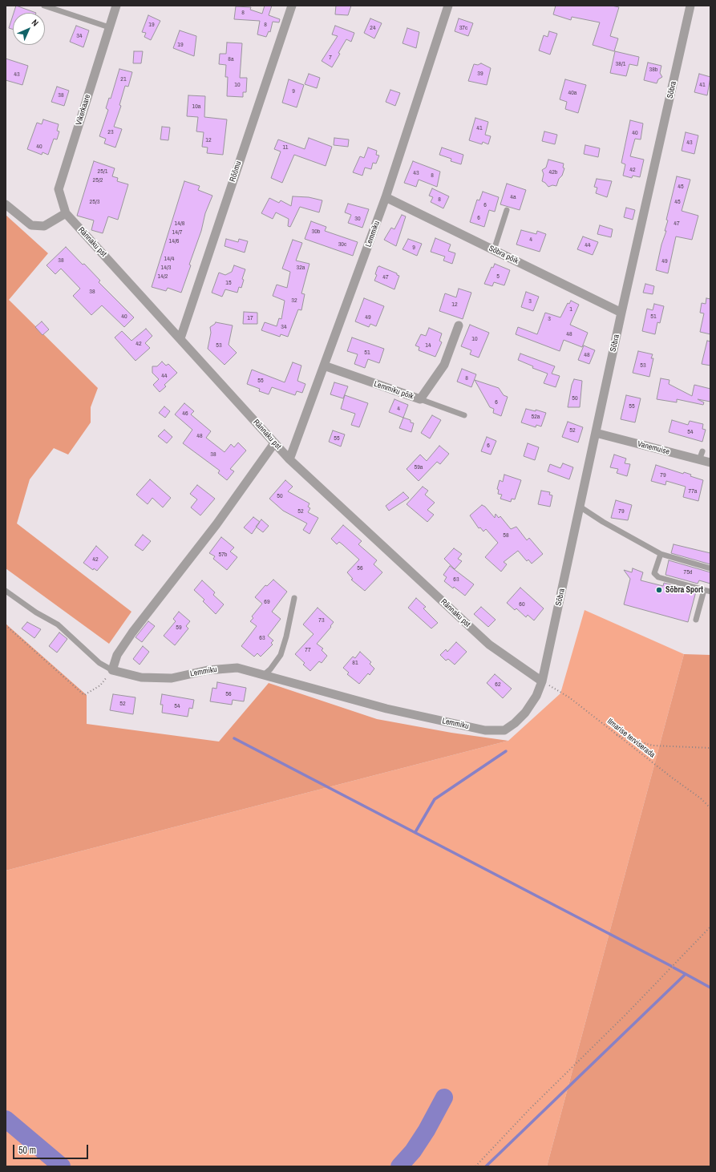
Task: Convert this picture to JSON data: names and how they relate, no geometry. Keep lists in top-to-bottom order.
{
  "streets": {
    "street": [
      "Sõbra",
      "Vikerkaare",
      "Rõõmu",
      "Lemmiku",
      "Rännaku pst",
      "Sõbra põik",
      "Lemmiku põik",
      "Vanemuise"
    ],
    "path": ["Ilmarise terviserada"]
  },
  "crossings": [
    ["Sõbra", "Lemmiku"],
    ["Sõbra", "Rännaku pst"],
    ["Sõbra", "Sõbra põik"],
    ["Sõbra", "Vanemuise"],
    ["Sõbra", "Ilmarise terviserada"],
    ["Vikerkaare", "Rännaku pst"],
    ["Rõõmu", "Rännaku pst"],
    ["Lemmiku", "Rännaku pst"],
    ["Lemmiku", "Sõbra põik"],
    ["Lemmiku", "Lemmiku põik"],
    ["Lemmiku", "Ilmarise terviserada"],
    ["Rännaku pst", "Ilmarise terviserada"]
  ],
  "places": ["Sõbra Sport"],
  "house_numbers": [
    "8",
    "19",
    "8",
    "24",
    "37c",
    "34",
    "19",
    "7",
    "8a",
    "38/1",
    "38b",
    "39",
    "43",
    "21",
    "10",
    "41",
    "9",
    "40a",
    "38",
    "10a",
    "41",
    "23",
    "40",
    "12",
    "43",
    "40",
    "11",
    "42",
    "25/1",
    "42b",
    "43",
    "8",
    "25/2",
    "45",
    "4a",
    "8",
    "25/3",
    "45",
    "6",
    "6",
    "30",
    "14/8",
    "47",
    "30b",
    "14/7",
    "4",
    "14/6",
    "30c",
    "44",
    "9",
    "14/4",
    "38",
    "49",
    "14/3",
    "32a",
    "14/2",
    "5",
    "47",
    "15",
    "38",
    "32",
    "3",
    "12",
    "1",
    "40",
    "51",
    "49",
    "17",
    "3",
    "34",
    "48",
    "10",
    "42",
    "53",
    "14",
    "51",
    "48",
    "53",
    "44",
    "8",
    "55",
    "50",
    "6",
    "55",
    "4",
    "46",
    "52a",
    "52",
    "54",
    "48",
    "55",
    "6",
    "38",
    "59a",
    "79",
    "77a",
    "50",
    "52",
    "79",
    "58",
    "57b",
    "42",
    "56",
    "75d",
    "63",
    "69",
    "60",
    "73",
    "59",
    "63",
    "77",
    "81",
    "62",
    "56",
    "52",
    "54"
  ],
  "scale_bar": "50 m",
  "north": "top right"
}
